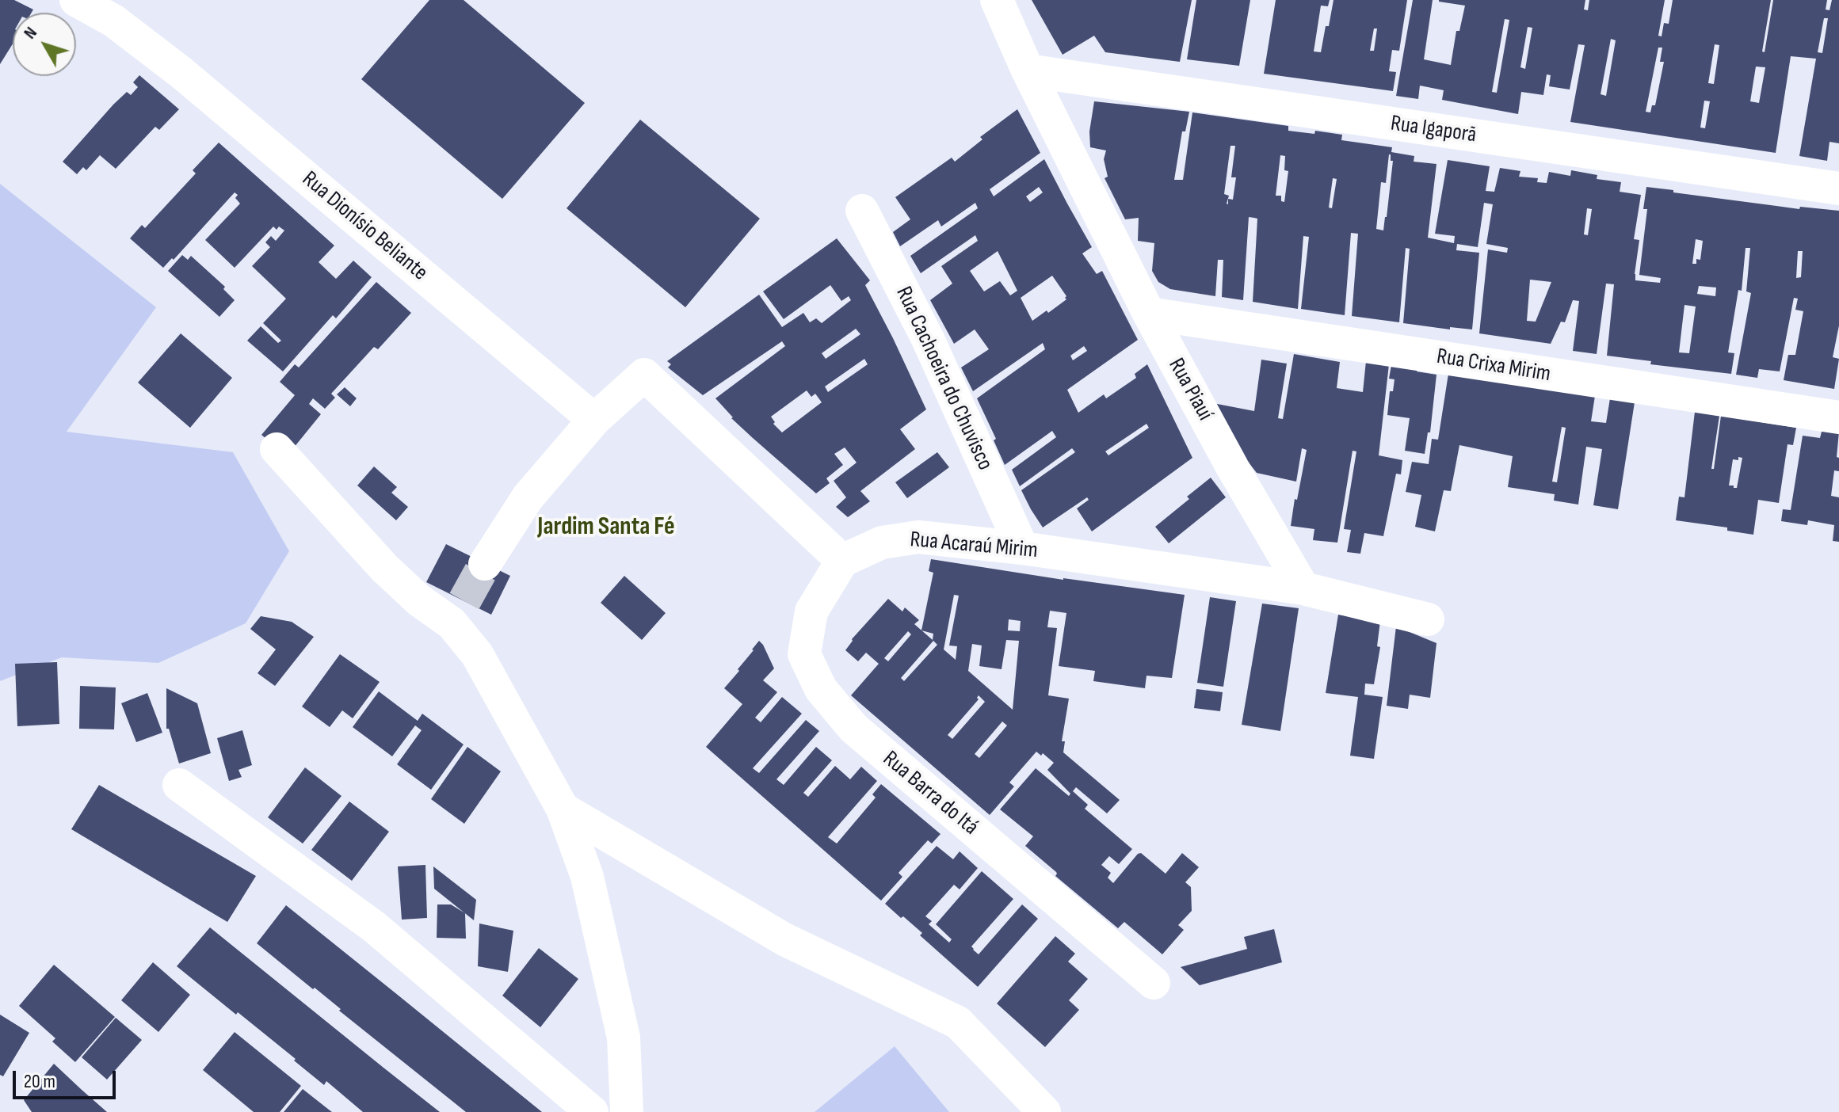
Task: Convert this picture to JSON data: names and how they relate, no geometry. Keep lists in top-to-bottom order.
{
  "streets": {
    "street": [
      "Rua Igaporã",
      "Rua Dionísio Beliante",
      "Rua Crixa Mirim",
      "Rua Cachoeira do Chuvisco",
      "Rua Piauí",
      "Rua Acaraú Mirim",
      "Rua Barra do Itá"
    ]
  },
  "crossings": [
    ["Rua Igaporã", "Rua Piauí"],
    ["Rua Crixa Mirim", "Rua Piauí"],
    ["Rua Cachoeira do Chuvisco", "Rua Acaraú Mirim"],
    ["Rua Piauí", "Rua Acaraú Mirim"],
    ["Rua Acaraú Mirim", "Rua Barra do Itá"]
  ],
  "districts": ["Jardim Santa Fé"],
  "scale_bar": "20 m",
  "north": "top left"
}
